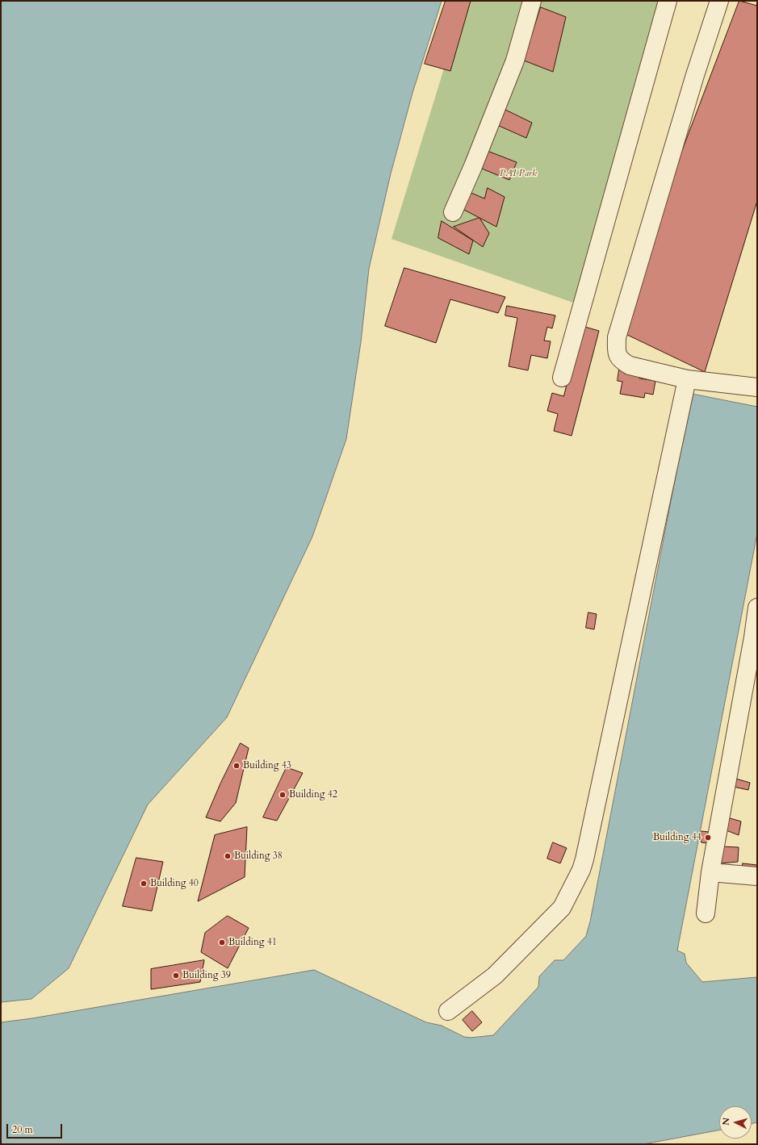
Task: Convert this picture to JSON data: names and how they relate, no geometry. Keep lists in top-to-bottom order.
{
  "parks": ["PAI Park"],
  "places": [
    "Building 43",
    "Building 42",
    "Building 44",
    "Building 38",
    "Building 40",
    "Building 41",
    "Building 39"
  ],
  "scale_bar": "20 m",
  "north": "left"
}
